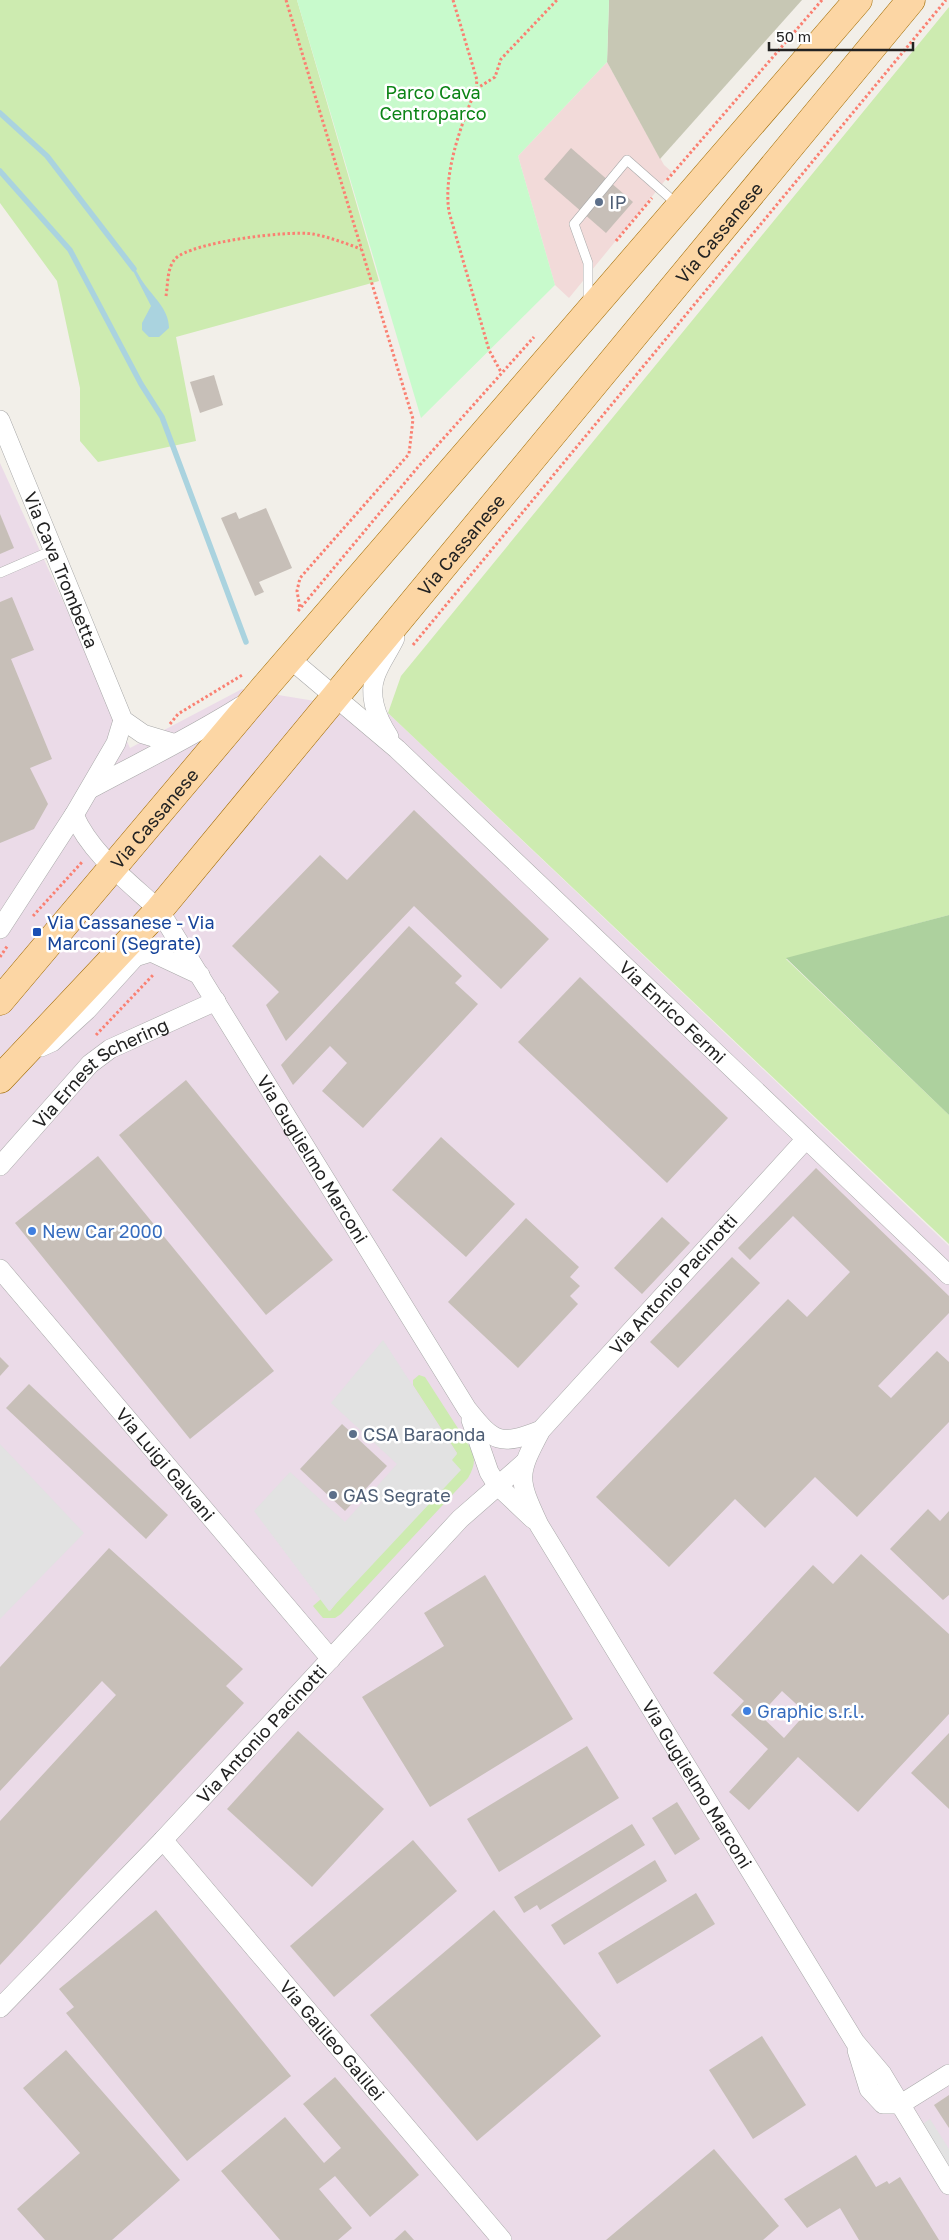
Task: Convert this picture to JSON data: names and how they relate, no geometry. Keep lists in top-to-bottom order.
{
  "streets": {
    "main road": ["Via Cassanese"],
    "street": [
      "Via Cava Trombetta",
      "Via Enrico Fermi",
      "Via Ernest Schering",
      "Via Guglielmo Marconi",
      "Via Antonio Pacinotti",
      "Via Luigi Galvani",
      "Via Galileo Galilei"
    ]
  },
  "crossings": [
    ["Via Cassanese", "Via Enrico Fermi"],
    ["Via Cassanese", "Via Guglielmo Marconi"],
    ["Via Enrico Fermi", "Via Antonio Pacinotti"],
    ["Via Ernest Schering", "Via Guglielmo Marconi"],
    ["Via Guglielmo Marconi", "Via Antonio Pacinotti"],
    ["Via Antonio Pacinotti", "Via Luigi Galvani"],
    ["Via Antonio Pacinotti", "Via Galileo Galilei"]
  ],
  "parks": ["Parco Cava Centroparco"],
  "places": {
    "other": [
      "IP",
      "New Car 2000",
      "CSA Baraonda",
      "GAS Segrate",
      "Graphic s.r.l."
    ],
    "transit": ["Via Cassanese - Via Marconi (Segrate)"]
  },
  "scale_bar": "50 m"
}
